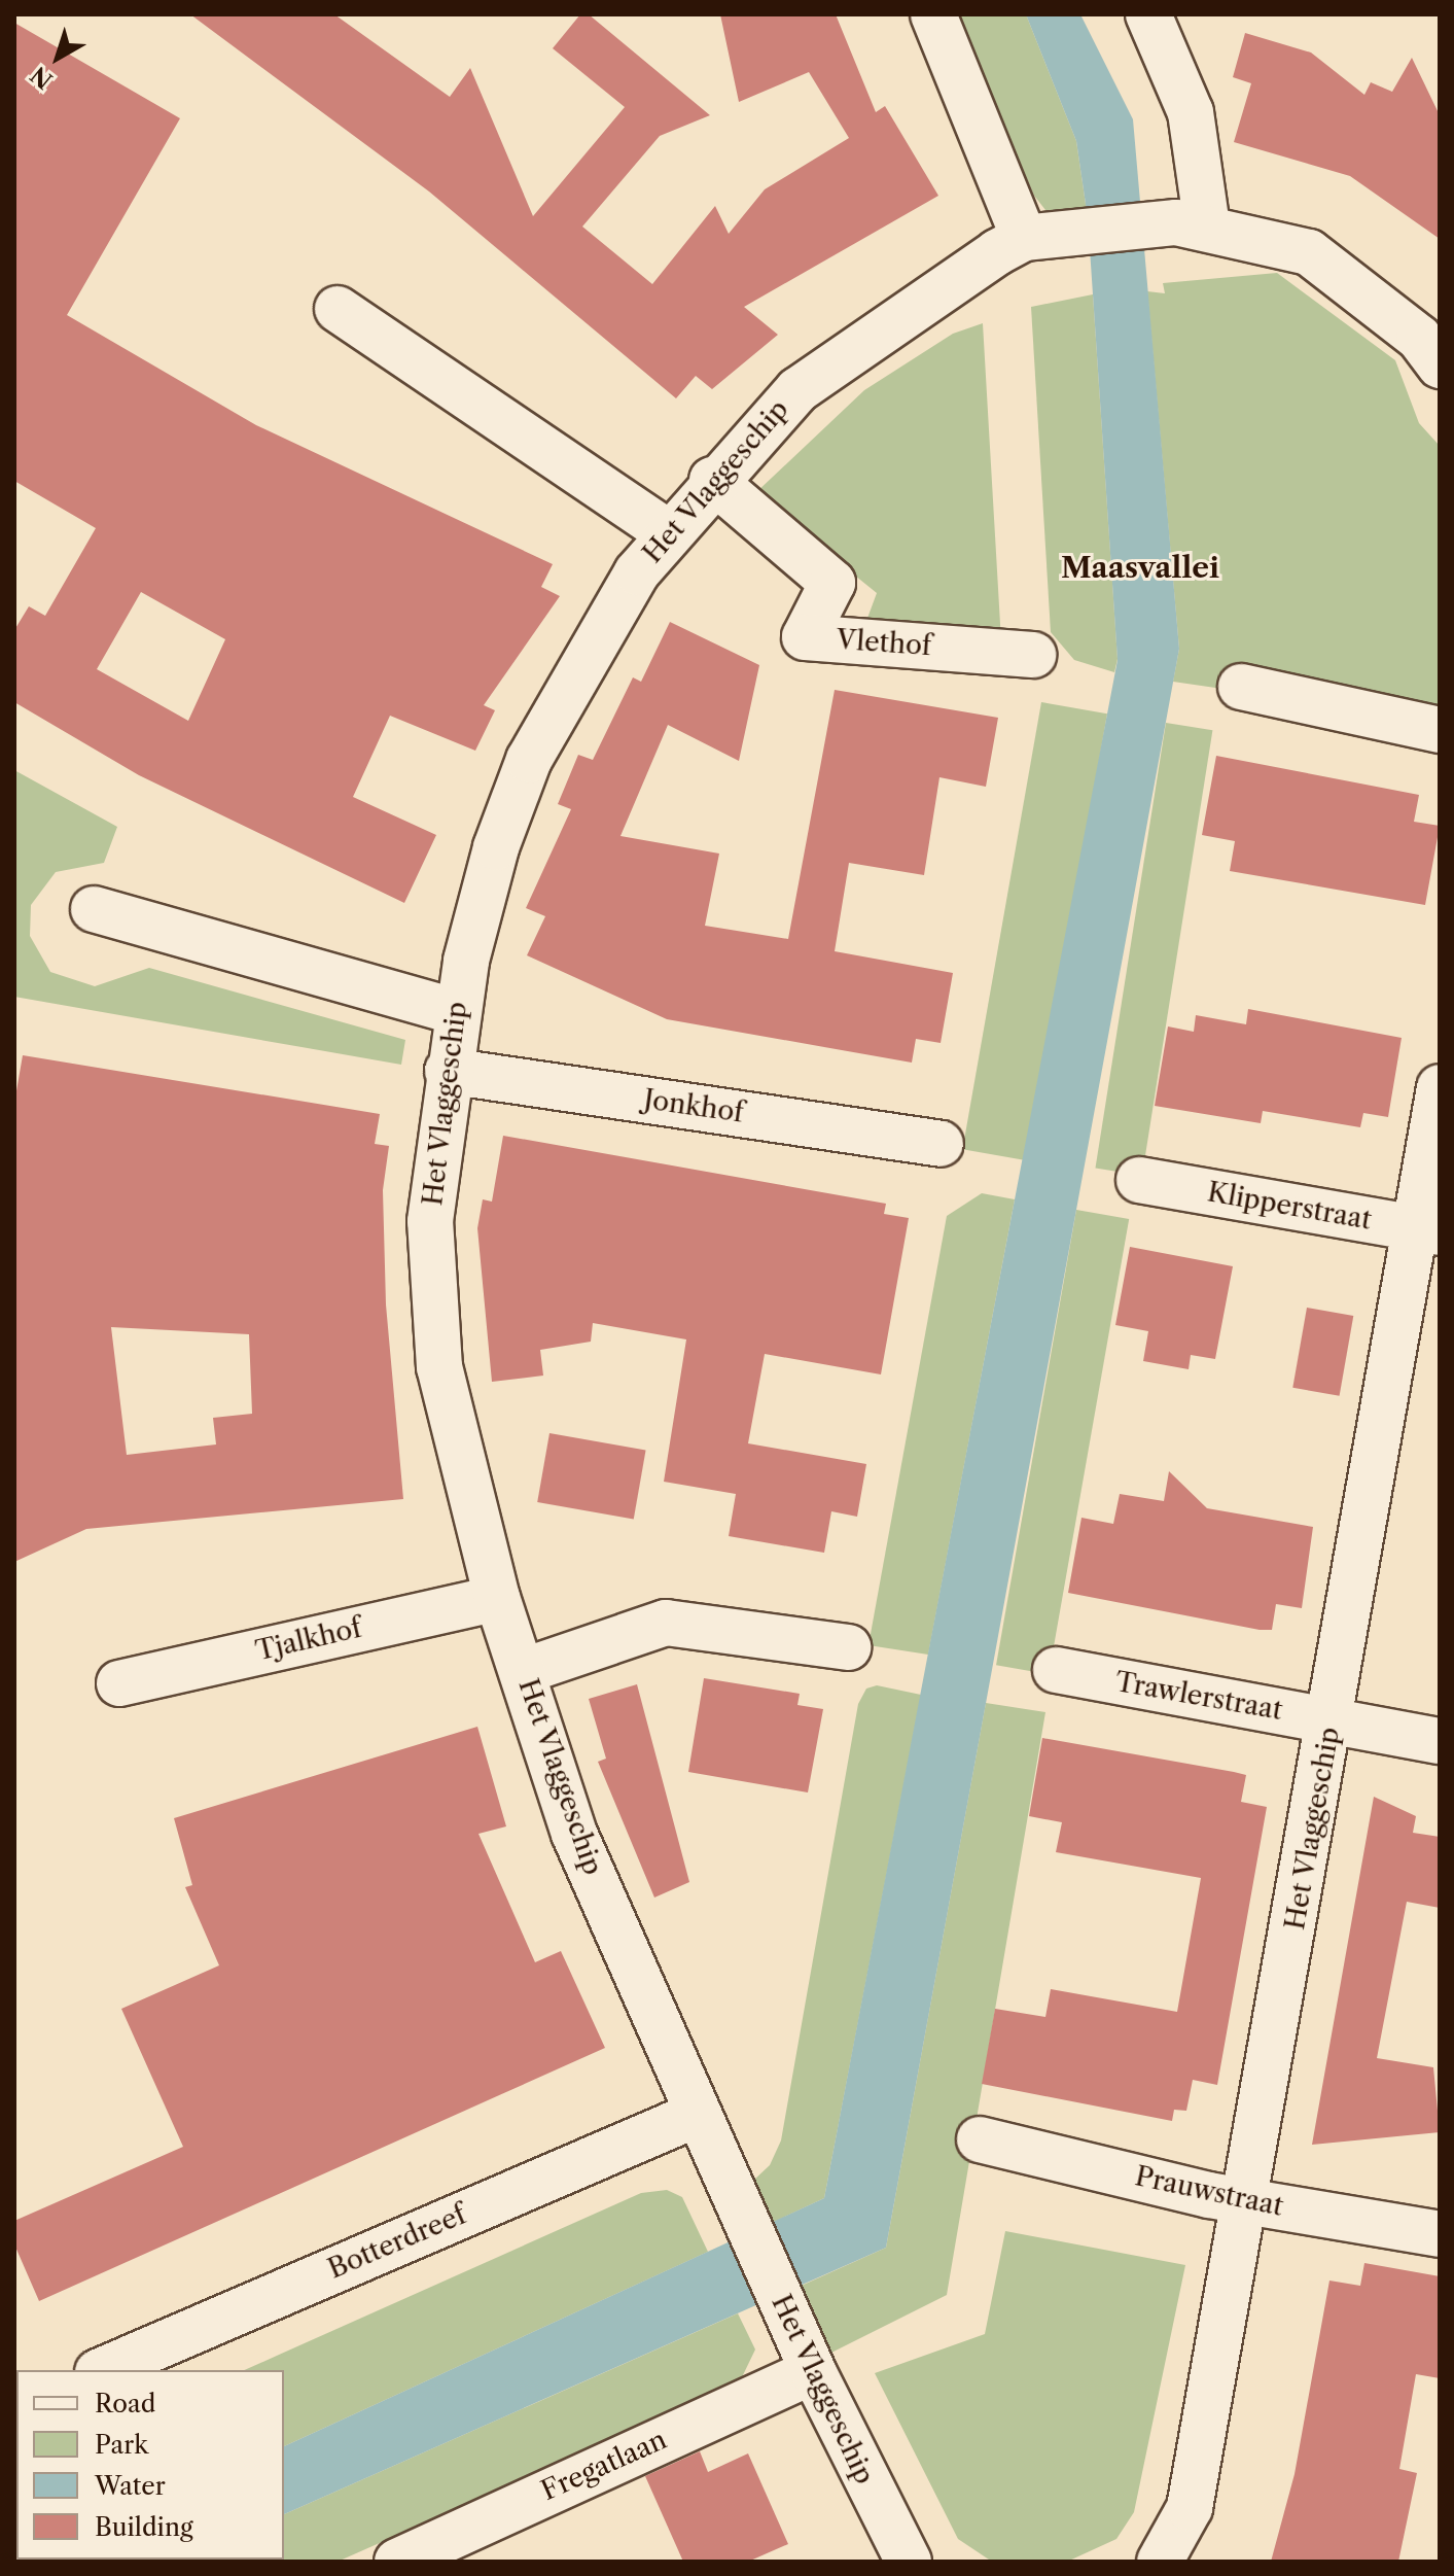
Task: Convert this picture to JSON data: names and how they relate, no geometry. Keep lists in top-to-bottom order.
{
  "streets": {
    "street": [
      "Het Vlaggeschip",
      "Vlethof",
      "Jonkhof",
      "Klipperstraat",
      "Tjalkhof",
      "Trawlerstraat",
      "Prauwstraat",
      "Botterdreef",
      "Fregatlaan"
    ]
  },
  "crossings": [
    ["Het Vlaggeschip", "Vlethof"],
    ["Het Vlaggeschip", "Jonkhof"],
    ["Het Vlaggeschip", "Klipperstraat"],
    ["Het Vlaggeschip", "Tjalkhof"],
    ["Het Vlaggeschip", "Trawlerstraat"],
    ["Het Vlaggeschip", "Prauwstraat"],
    ["Het Vlaggeschip", "Botterdreef"],
    ["Het Vlaggeschip", "Fregatlaan"]
  ],
  "districts": ["Maasvallei"],
  "legend": [
    "Road",
    "Park",
    "Water",
    "Building"
  ],
  "north": "bottom left"
}
